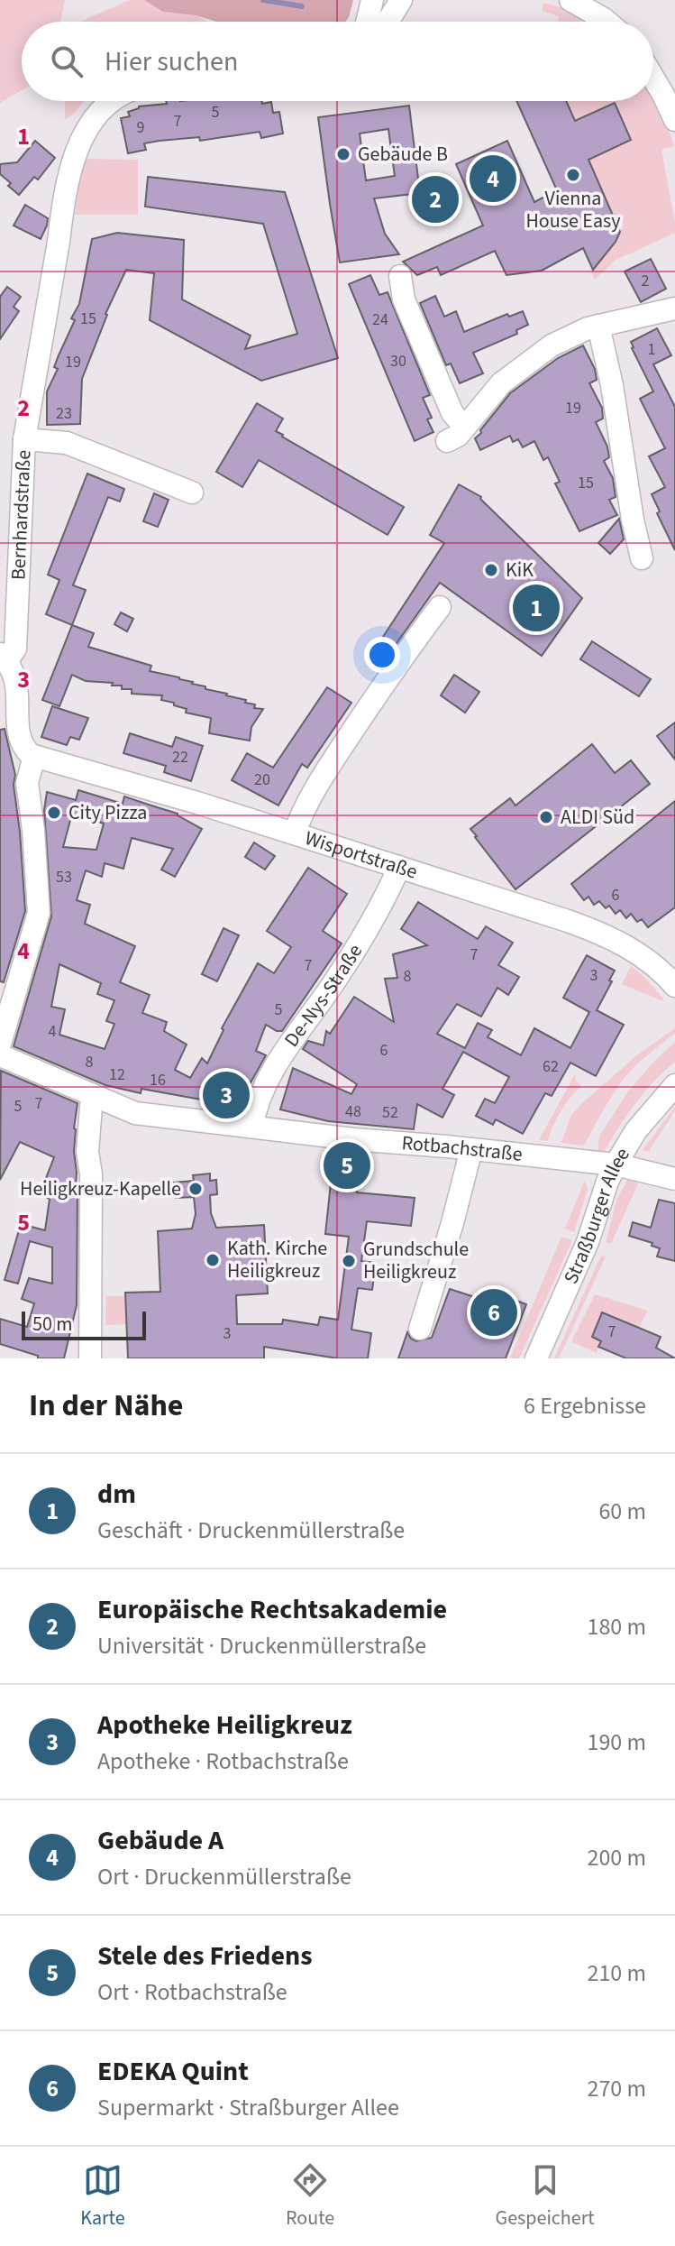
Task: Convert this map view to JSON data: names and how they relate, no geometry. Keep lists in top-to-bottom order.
{
  "streets": {
    "street": [
      "Bernhardstraße",
      "Wisportstraße",
      "De-Nys-Straße",
      "Rotbachstraße",
      "Straßburger Allee"
    ]
  },
  "crossings": [
    ["Bernhardstraße", "Wisportstraße"],
    ["Wisportstraße", "De-Nys-Straße"],
    ["De-Nys-Straße", "Rotbachstraße"],
    ["Rotbachstraße", "Straßburger Allee"]
  ],
  "places": [
    "Gebäude B",
    "Vienna House Easy",
    "KiK",
    "City Pizza",
    "ALDI Süd",
    "Heiligkreuz-Kapelle",
    "Kath. Kirche Heiligkreuz",
    "Grundschule Heiligkreuz"
  ],
  "house_numbers": [
    "5",
    "7",
    "9",
    "2",
    "15",
    "24",
    "1",
    "30",
    "19",
    "19",
    "23",
    "15",
    "22",
    "20",
    "53",
    "6",
    "7",
    "7",
    "3",
    "8",
    "5",
    "4",
    "6",
    "8",
    "62",
    "12",
    "16",
    "7",
    "5",
    "48",
    "52",
    "7",
    "3"
  ],
  "scale_bar": "50 m",
  "page": {
    "search": "Hier suchen",
    "pins": [
      "4",
      "2",
      "1",
      "3",
      "5",
      "6"
    ],
    "scale": "50 m",
    "heading": ["In der Nähe", "6 Ergebnisse"],
    "list": [
      {
        "mark": "1",
        "name": "dm",
        "note": "Geschäft · Druckenmüllerstraße",
        "value": "60 m"
      },
      {
        "mark": "2",
        "name": "Europäische Rechtsakademie",
        "note": "Universität · Druckenmüllerstraße",
        "value": "180 m"
      },
      {
        "mark": "3",
        "name": "Apotheke Heiligkreuz",
        "note": "Apotheke · Rotbachstraße",
        "value": "190 m"
      },
      {
        "mark": "4",
        "name": "Gebäude A",
        "note": "Ort · Druckenmüllerstraße",
        "value": "200 m"
      },
      {
        "mark": "5",
        "name": "Stele des Friedens",
        "note": "Ort · Rotbachstraße",
        "value": "210 m"
      },
      {
        "mark": "6",
        "name": "EDEKA Quint",
        "note": "Supermarkt · Straßburger Allee",
        "value": "270 m"
      }
    ],
    "nav": ["Karte", "Route", "Gespeichert"]
  },
  "grid": {
    "rows": [
      "1",
      "2",
      "3",
      "4",
      "5"
    ]
  }
}
